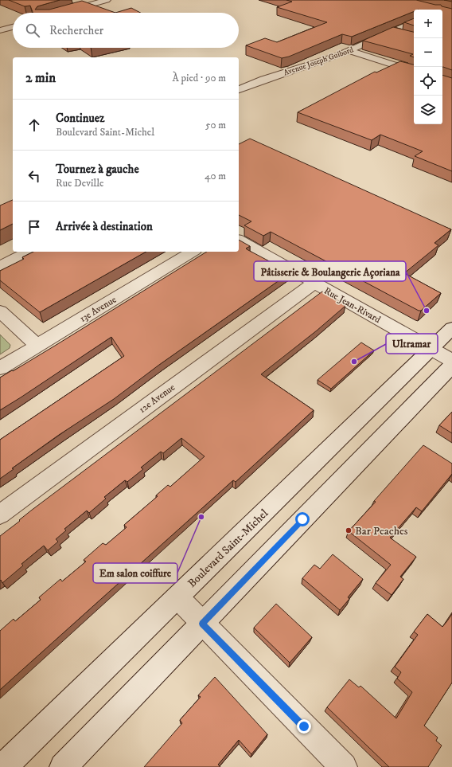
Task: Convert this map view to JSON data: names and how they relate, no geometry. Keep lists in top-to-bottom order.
{
  "streets": {
    "street": [
      "Avenue Joseph Guibord",
      "Rue Jean-Rivard",
      "13e Avenue",
      "12e Avenue",
      "Boulevard Saint-Michel"
    ]
  },
  "crossings": [
    ["Rue Jean-Rivard", "12e Avenue"],
    ["Rue Jean-Rivard", "Boulevard Saint-Michel"]
  ],
  "places": [
    "Pâtisserie & Boulangerie Açoriana",
    "Ultramar",
    "Em salon coiffure",
    "Bar Peaches"
  ],
  "page": {
    "map_buttons": ["+", "−"],
    "search": "Rechercher",
    "heading": ["2 min", "À pied · 90 m"],
    "list": [
      ["Continuez", "Boulevard Saint-Michel", "50 m"],
      ["Tournez à gauche", "Rue Deville", "40 m"],
      "Arrivée à destination"
    ]
  }
}
